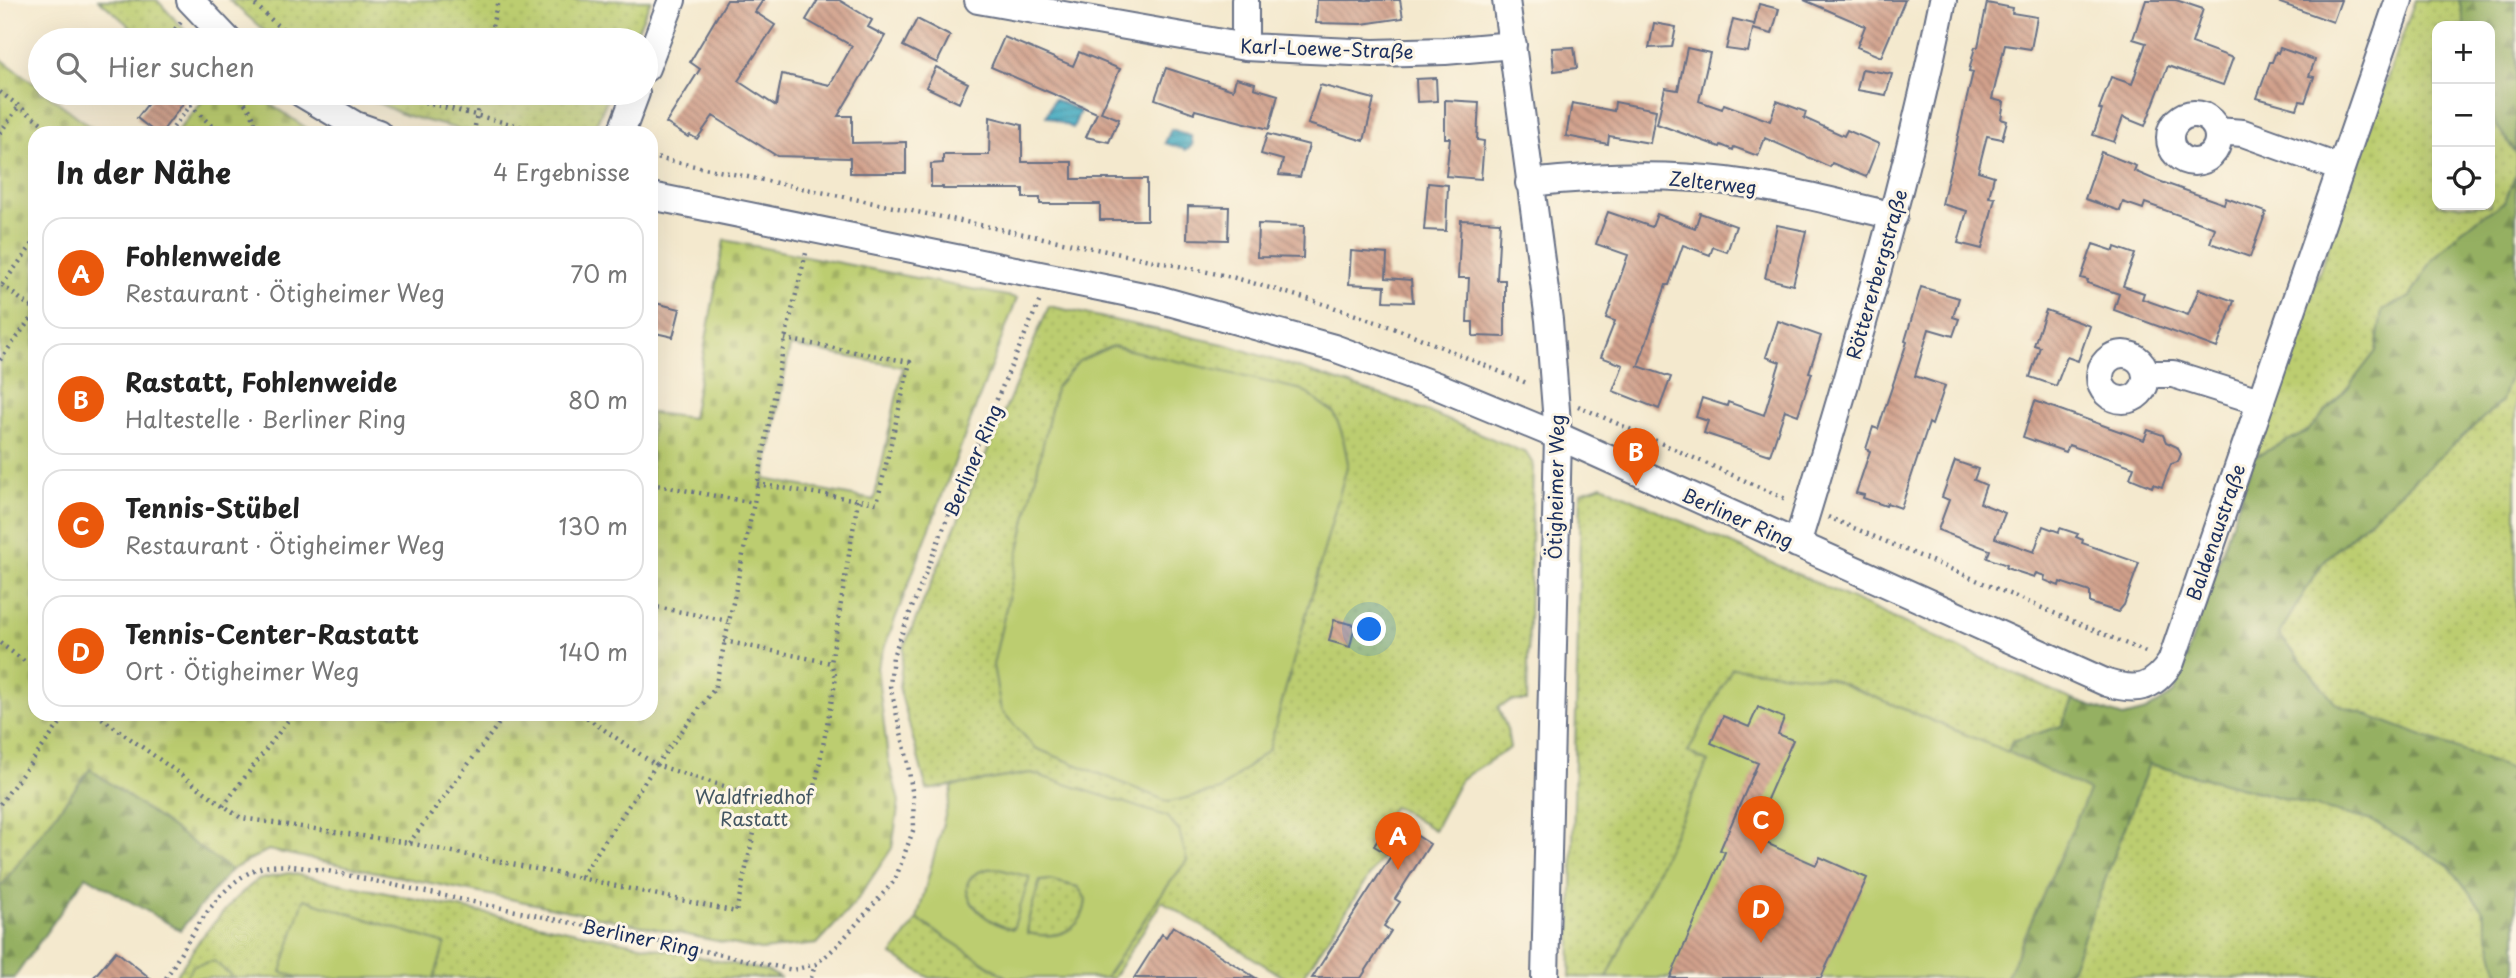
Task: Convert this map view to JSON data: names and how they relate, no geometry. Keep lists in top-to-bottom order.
{
  "streets": {
    "street": [
      "Karl-Loewe-Straße",
      "Zelterweg",
      "Röttererbergstraße",
      "Berliner Ring",
      "Ötigheimer Weg",
      "Baldenaustraße"
    ]
  },
  "crossings": [
    ["Karl-Loewe-Straße", "Ötigheimer Weg"],
    ["Zelterweg", "Röttererbergstraße"],
    ["Zelterweg", "Ötigheimer Weg"],
    ["Röttererbergstraße", "Berliner Ring"],
    ["Berliner Ring", "Ötigheimer Weg"],
    ["Berliner Ring", "Baldenaustraße"]
  ],
  "parks": ["Waldfriedhof Rastatt"],
  "page": {
    "map_buttons": ["+", "−"],
    "search": "Hier suchen",
    "heading": ["In der Nähe", "4 Ergebnisse"],
    "list": [
      {
        "mark": "A",
        "name": "Fohlenweide",
        "note": "Restaurant · Ötigheimer Weg",
        "value": "70 m"
      },
      {
        "mark": "B",
        "name": "Rastatt, Fohlenweide",
        "note": "Haltestelle · Berliner Ring",
        "value": "80 m"
      },
      {
        "mark": "C",
        "name": "Tennis-Stübel",
        "note": "Restaurant · Ötigheimer Weg",
        "value": "130 m"
      },
      {
        "mark": "D",
        "name": "Tennis-Center-Rastatt",
        "note": "Ort · Ötigheimer Weg",
        "value": "140 m"
      }
    ],
    "pins": [
      "B",
      "C",
      "A",
      "D"
    ]
  }
}
